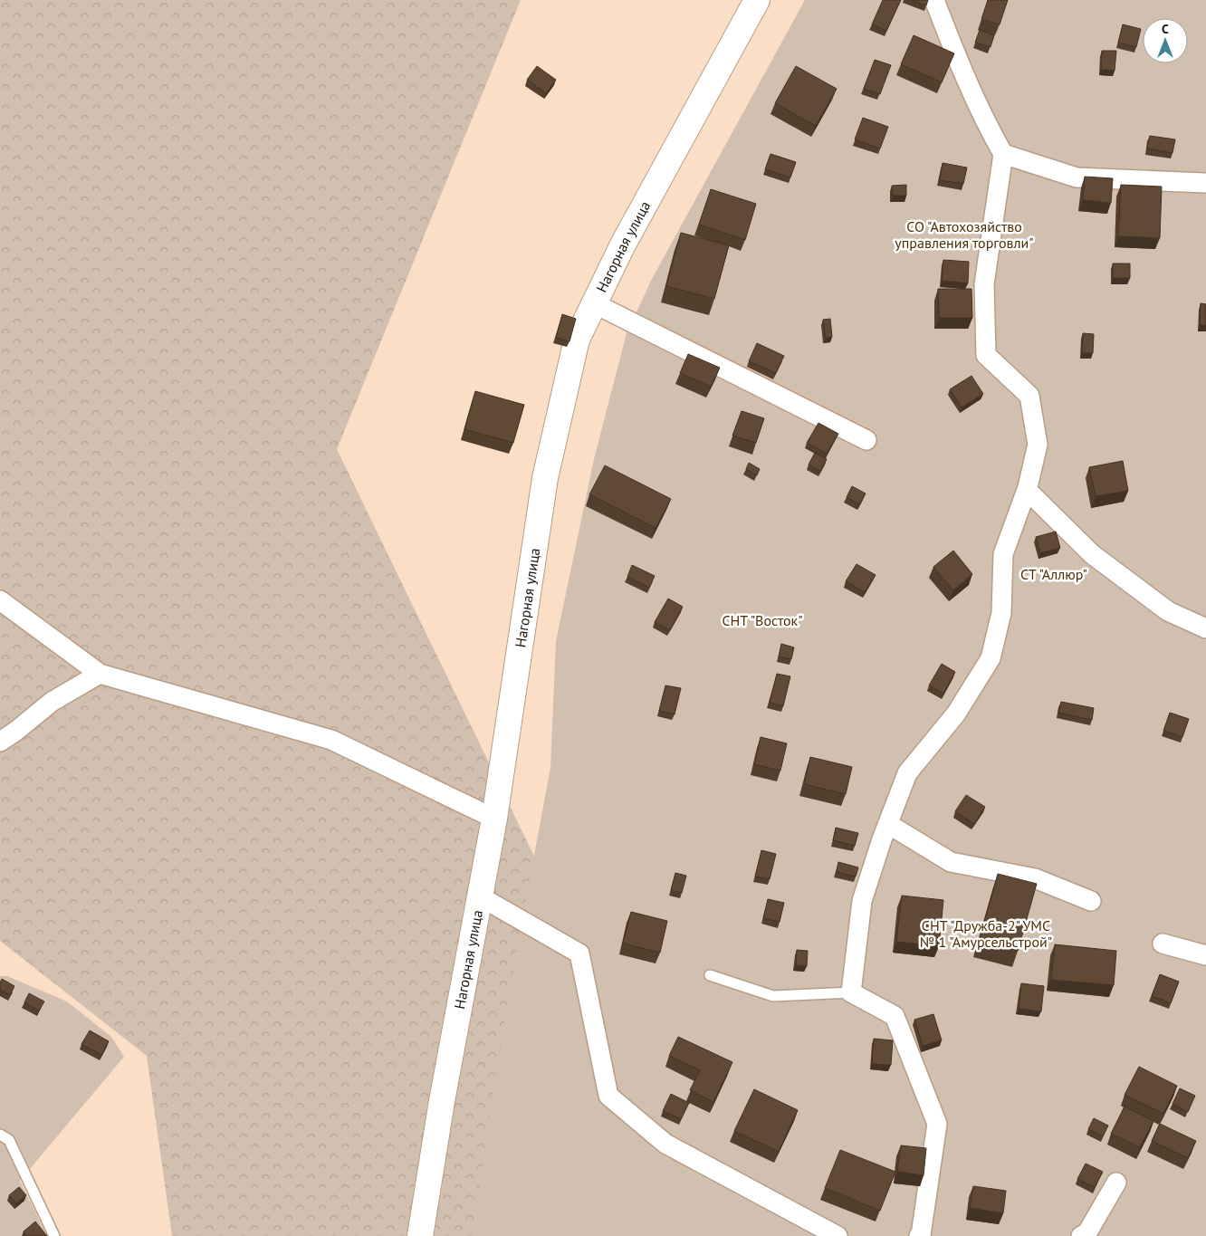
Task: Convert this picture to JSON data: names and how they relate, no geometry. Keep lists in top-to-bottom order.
{
  "streets": {
    "street": ["Нагорная улица"]
  },
  "parks": [
    "СО \"Автохозяйство управления торговли\"",
    "СТ \"Аллюр\"",
    "СНТ \"Восток\"",
    "СНТ \"Дружба-2\" УМС № 1 \"Амурсельстрой\""
  ],
  "north": "top"
}
